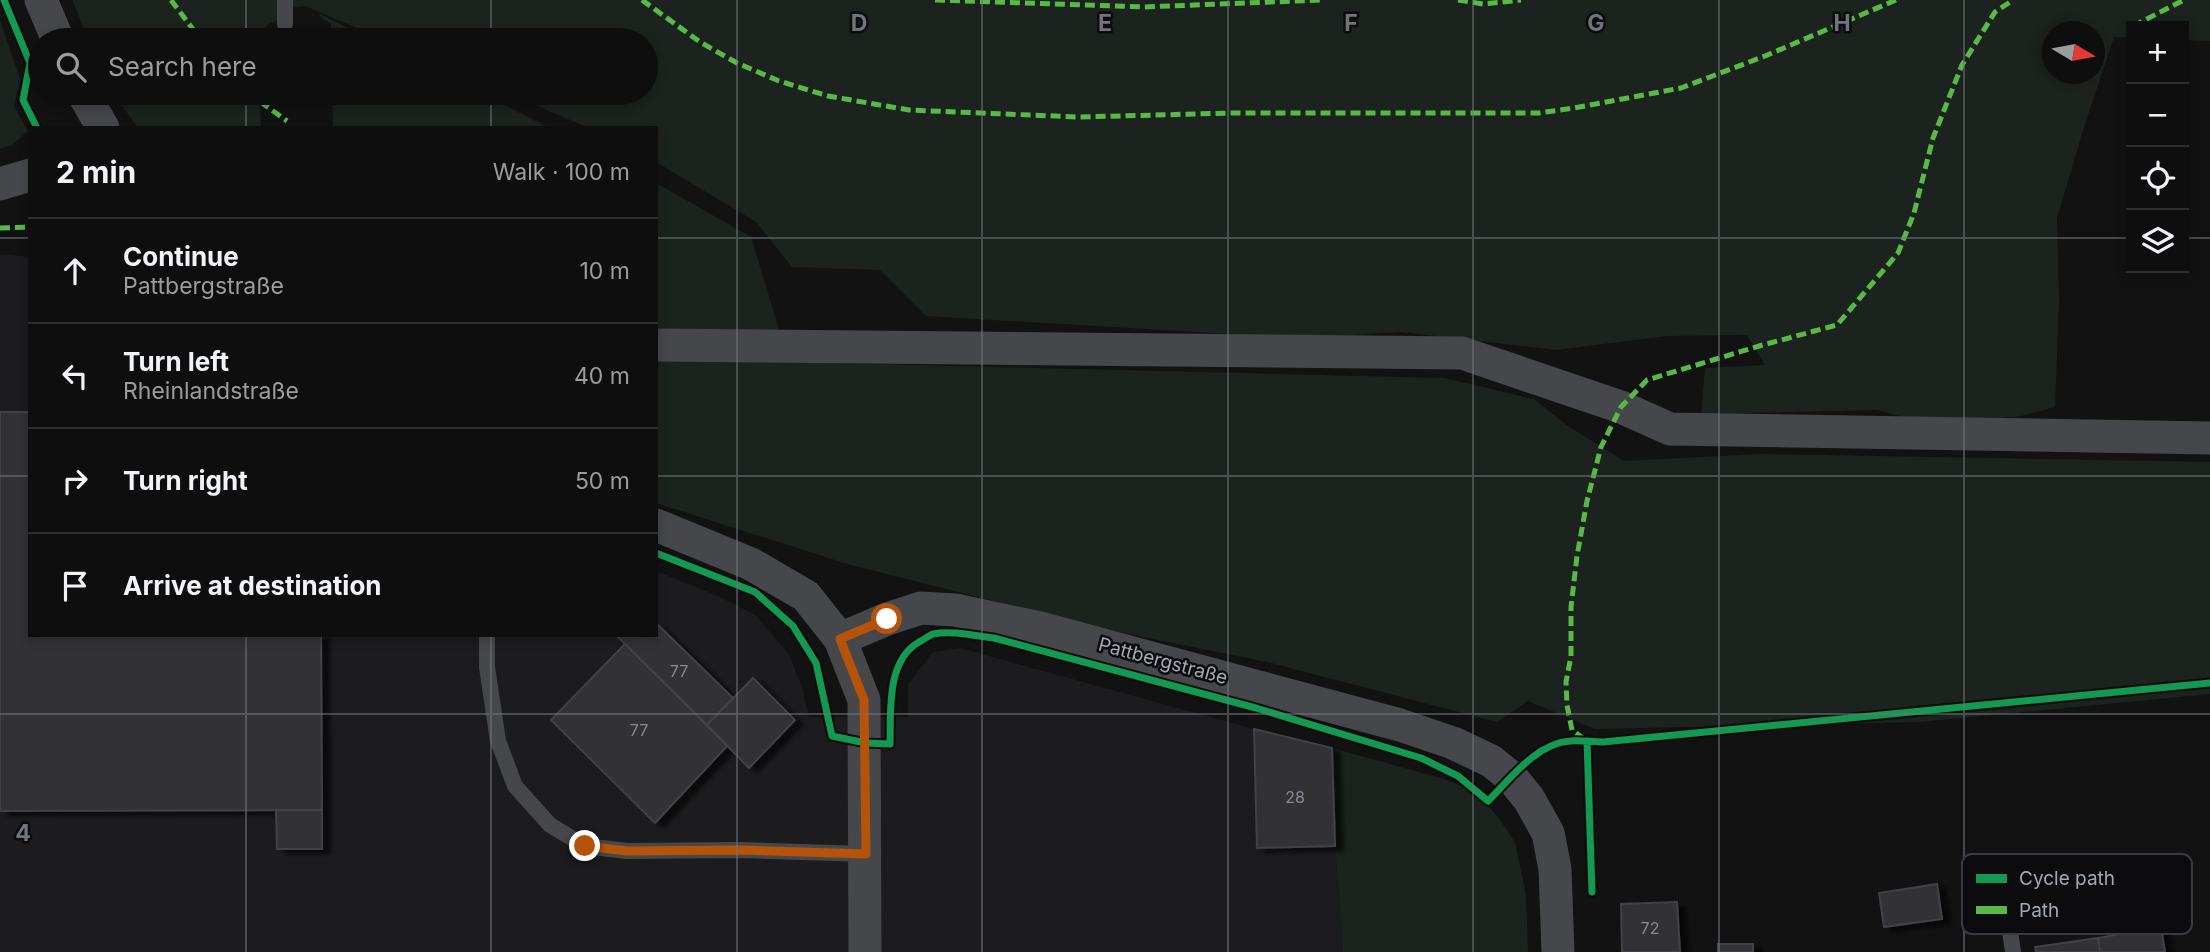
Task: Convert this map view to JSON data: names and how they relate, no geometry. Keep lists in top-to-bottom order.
{
  "streets": {
    "street": ["Pattbergstraße"]
  },
  "house_numbers": [
    "77",
    "77",
    "28",
    "72"
  ],
  "legend": ["Cycle path", "Path"],
  "north": "right",
  "page": {
    "map_buttons": ["+", "−"],
    "search": "Search here",
    "heading": ["2 min", "Walk · 100 m"],
    "list": [
      ["Continue", "Pattbergstraße", "10 m"],
      ["Turn left", "Rheinlandstraße", "40 m"],
      ["Turn right", "50 m"],
      "Arrive at destination"
    ]
  },
  "grid": {
    "columns": [
      "D",
      "E",
      "F",
      "G",
      "H"
    ],
    "rows": ["4"]
  }
}
